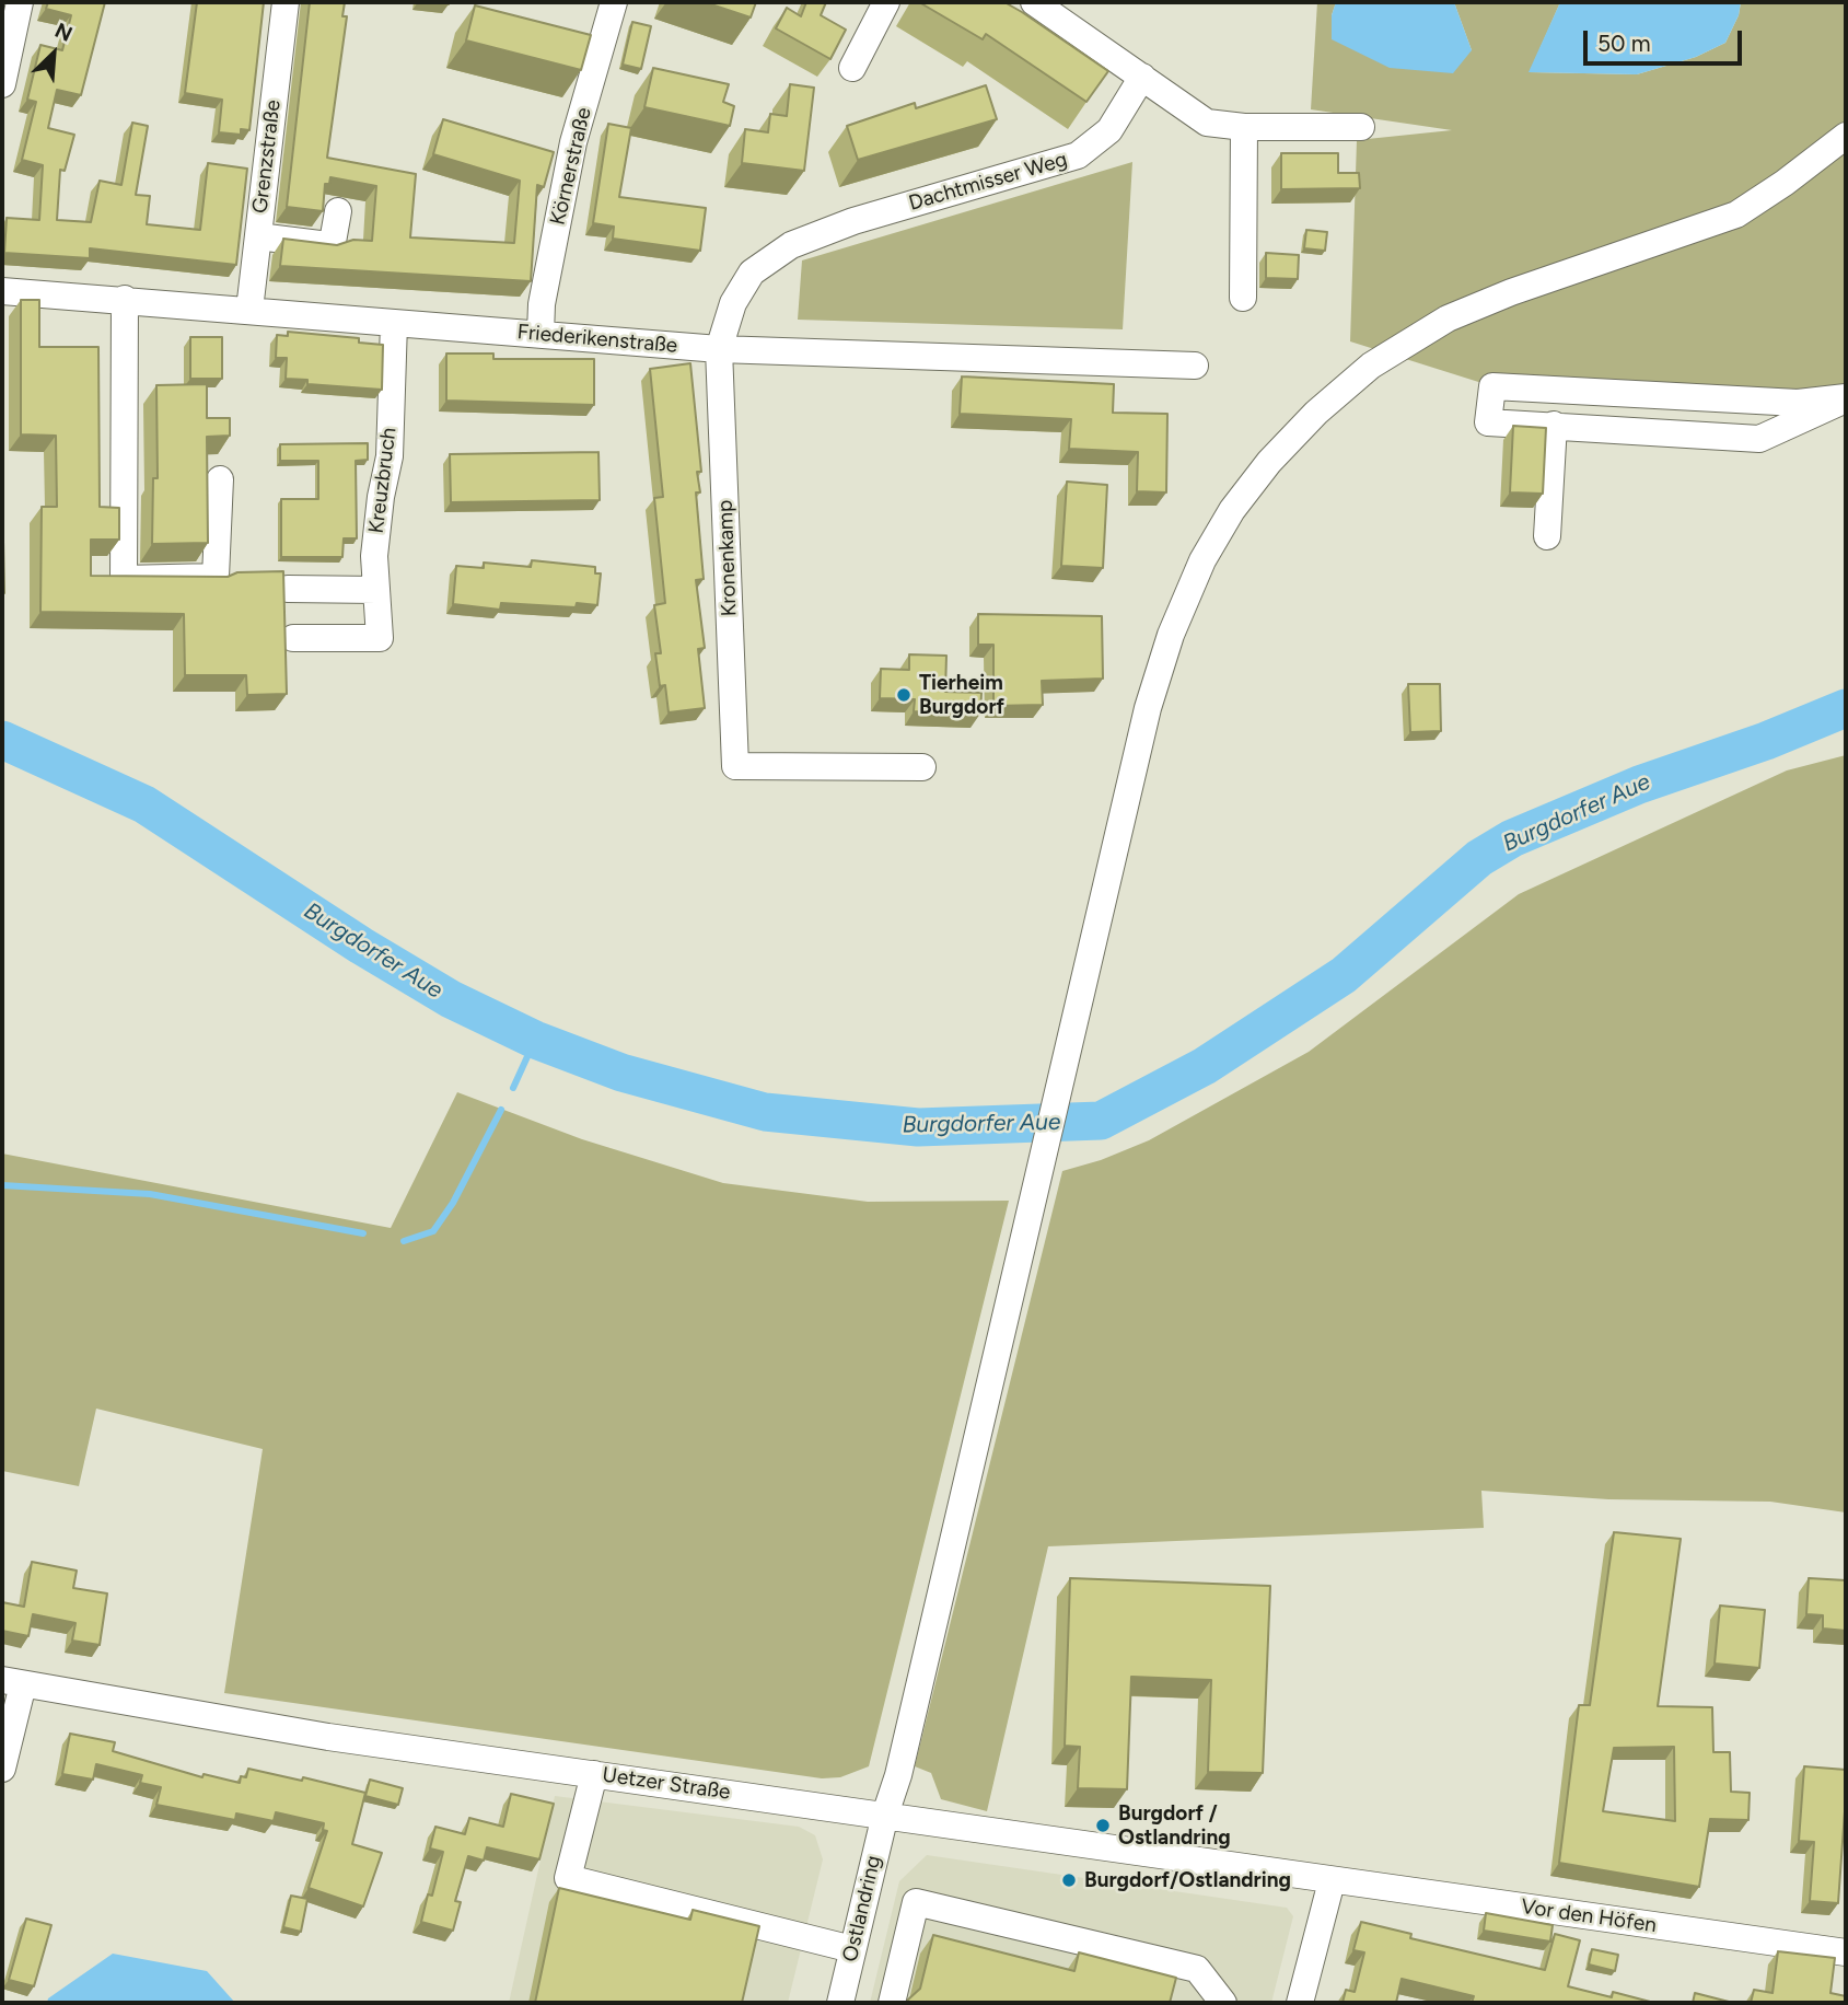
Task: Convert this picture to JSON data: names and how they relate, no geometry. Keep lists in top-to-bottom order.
{
  "streets": {
    "street": [
      "Grenzstraße",
      "Körnerstraße",
      "Dachtmisser Weg",
      "Friederikenstraße",
      "Kreuzbruch",
      "Kronenkamp",
      "Uetzer Straße",
      "Ostlandring",
      "Vor den Höfen"
    ]
  },
  "crossings": [
    ["Grenzstraße", "Friederikenstraße"],
    ["Körnerstraße", "Friederikenstraße"],
    ["Dachtmisser Weg", "Friederikenstraße"],
    ["Dachtmisser Weg", "Kronenkamp"],
    ["Friederikenstraße", "Kreuzbruch"],
    ["Friederikenstraße", "Kronenkamp"],
    ["Uetzer Straße", "Ostlandring"],
    ["Uetzer Straße", "Vor den Höfen"]
  ],
  "water": ["Burgdorfer Aue"],
  "places": ["Tierheim Burgdorf", "Burgdorf / Ostlandring", "Burgdorf/Ostlandring"],
  "scale_bar": "50 m",
  "north": "top right"
}
